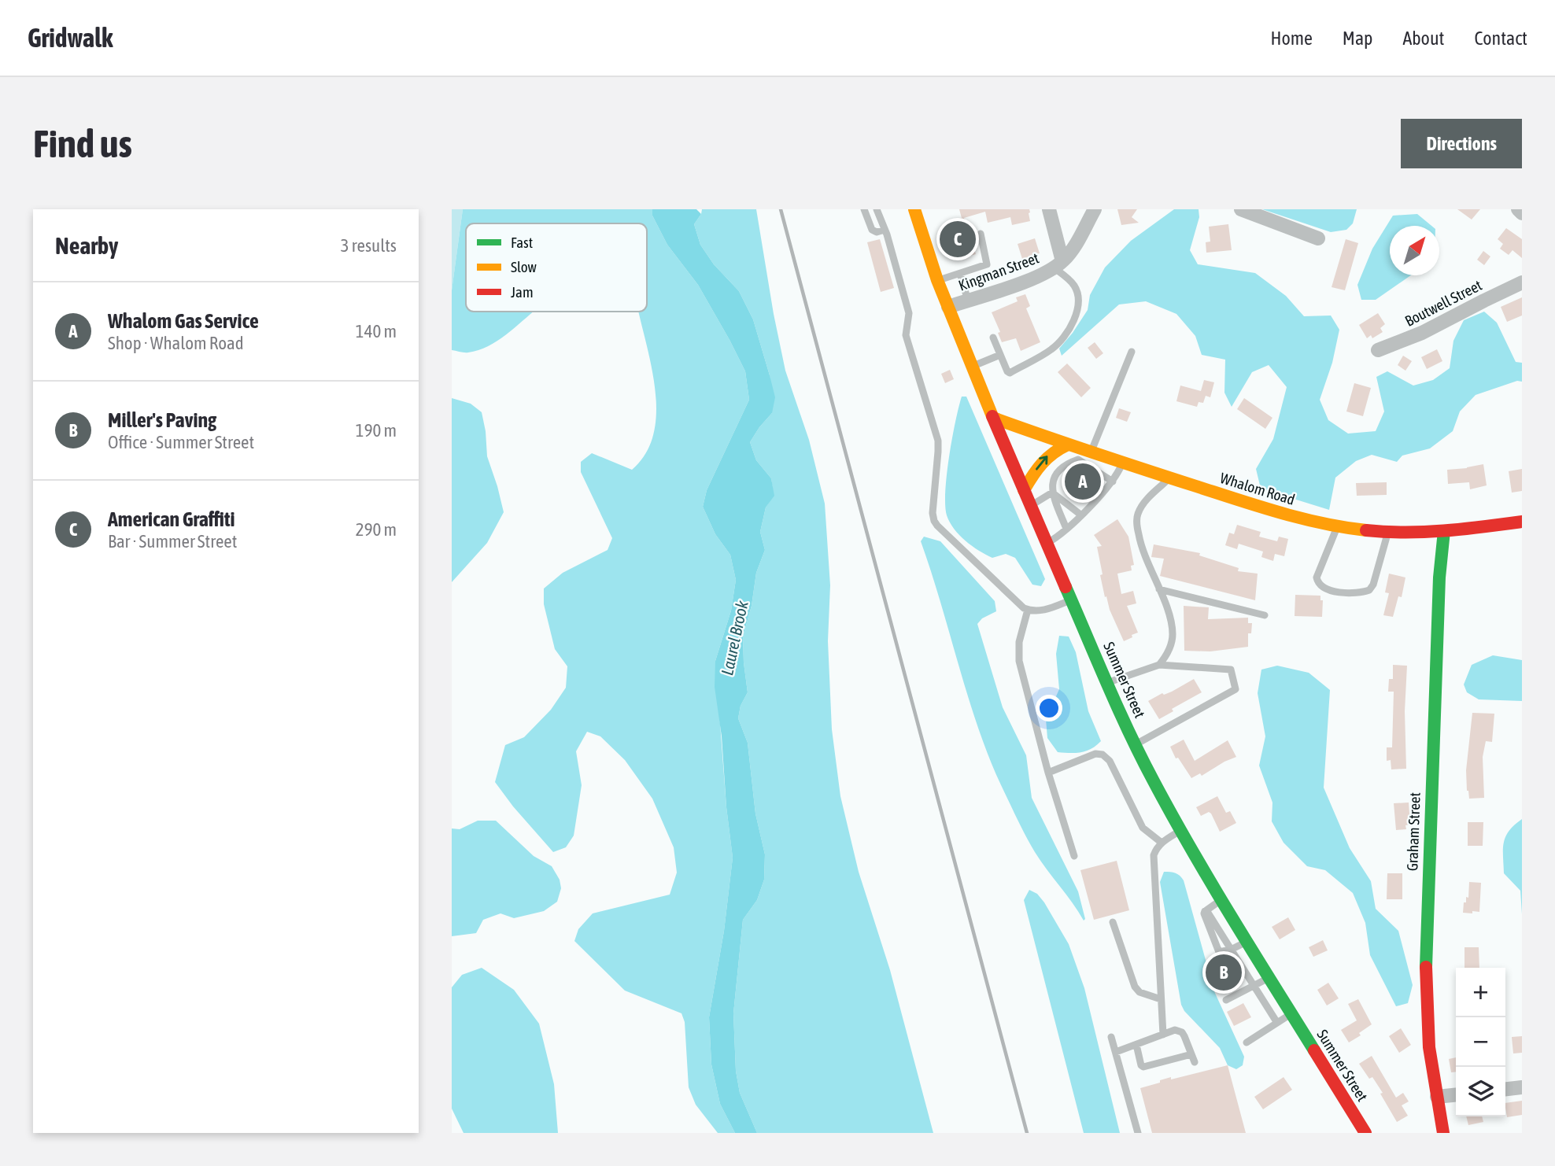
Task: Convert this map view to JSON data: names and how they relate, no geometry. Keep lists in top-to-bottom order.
{
  "streets": {
    "main road": ["Whalom Road", "Summer Street", "Graham Street"],
    "street": ["Kingman Street", "Boutwell Street"]
  },
  "crossings": [
    ["Kingman Street", "Summer Street"],
    ["Whalom Road", "Summer Street"],
    ["Whalom Road", "Graham Street"]
  ],
  "water": ["Laurel Brook"],
  "legend": ["Fast", "Slow", "Jam"],
  "north": "top right",
  "page": {
    "header": "Gridwalk",
    "nav": [
      "Home",
      "Map",
      "About",
      "Contact"
    ],
    "buttons": "Directions",
    "title": "Find us",
    "heading": ["Nearby", "3 results"],
    "pins": ["C", "A", "B"],
    "list": [
      {
        "mark": "A",
        "name": "Whalom Gas Service",
        "note": "Shop · Whalom Road",
        "value": "140 m"
      },
      {
        "mark": "B",
        "name": "Miller's Paving",
        "note": "Office · Summer Street",
        "value": "190 m"
      },
      {
        "mark": "C",
        "name": "American Graffiti",
        "note": "Bar · Summer Street",
        "value": "290 m"
      }
    ],
    "map_buttons": ["+", "−"]
  }
}
